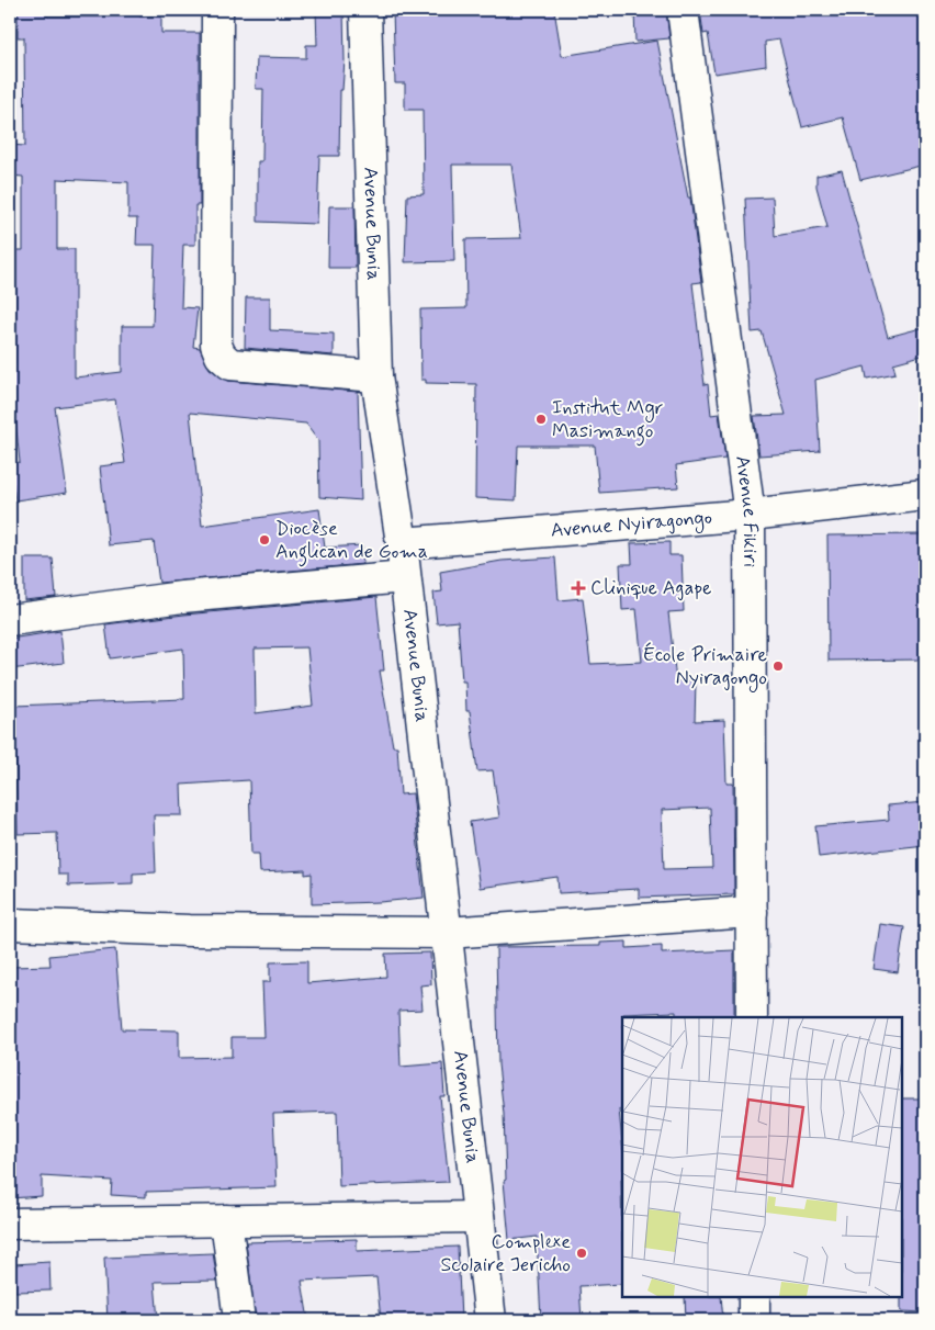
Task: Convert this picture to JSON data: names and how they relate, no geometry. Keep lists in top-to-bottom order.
{
  "streets": {
    "street": ["Avenue Bunia", "Avenue Fikiri", "Avenue Nyiragongo"]
  },
  "crossings": [
    ["Avenue Bunia", "Avenue Nyiragongo"],
    ["Avenue Fikiri", "Avenue Nyiragongo"]
  ],
  "places": {
    "other": [
      "Institut Mgr Masimango",
      "Diocèse Anglican de Goma",
      "École Primaire Nyiragongo",
      "Complexe Scolaire Jericho"
    ],
    "health": ["Clinique Agape"]
  }
}
